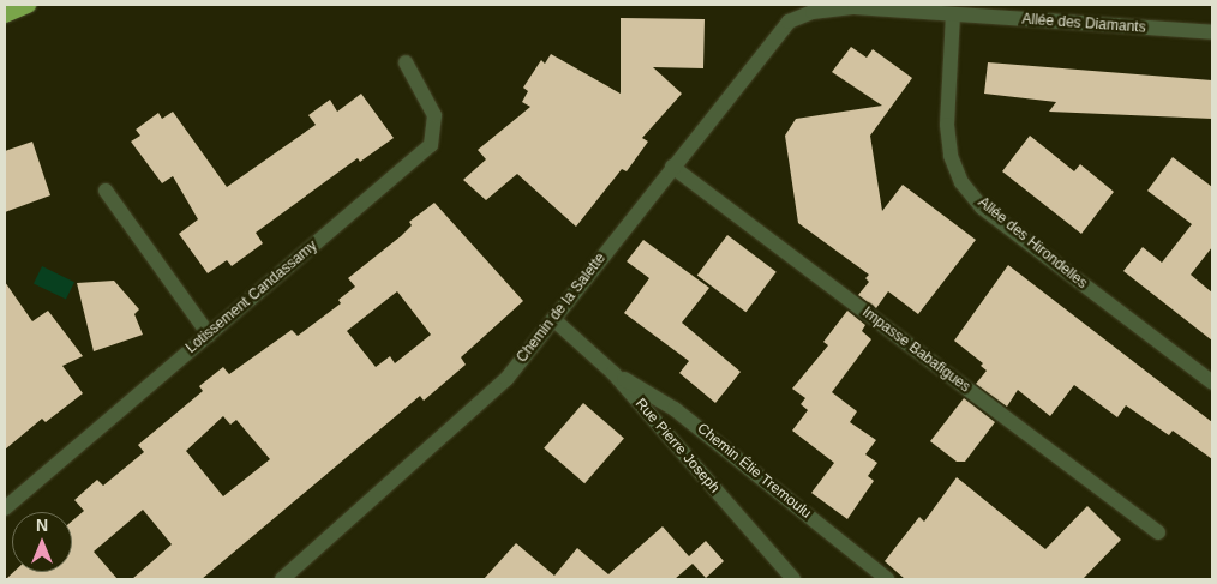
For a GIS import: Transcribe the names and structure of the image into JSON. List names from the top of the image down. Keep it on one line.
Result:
{"streets":{"street":["Allée des Diamants","Allée des Hirondelles","Lotissement Candassamy","Chemin de la Salette","Impasse Babafigues","Rue Pierre Joseph","Chemin Élie Tremoulu"]},"crossings":[["Allée des Diamants","Allée des Hirondelles"],["Allée des Diamants","Chemin de la Salette"],["Chemin de la Salette","Impasse Babafigues"],["Chemin de la Salette","Rue Pierre Joseph"],["Rue Pierre Joseph","Chemin Élie Tremoulu"]],"north":"top"}
